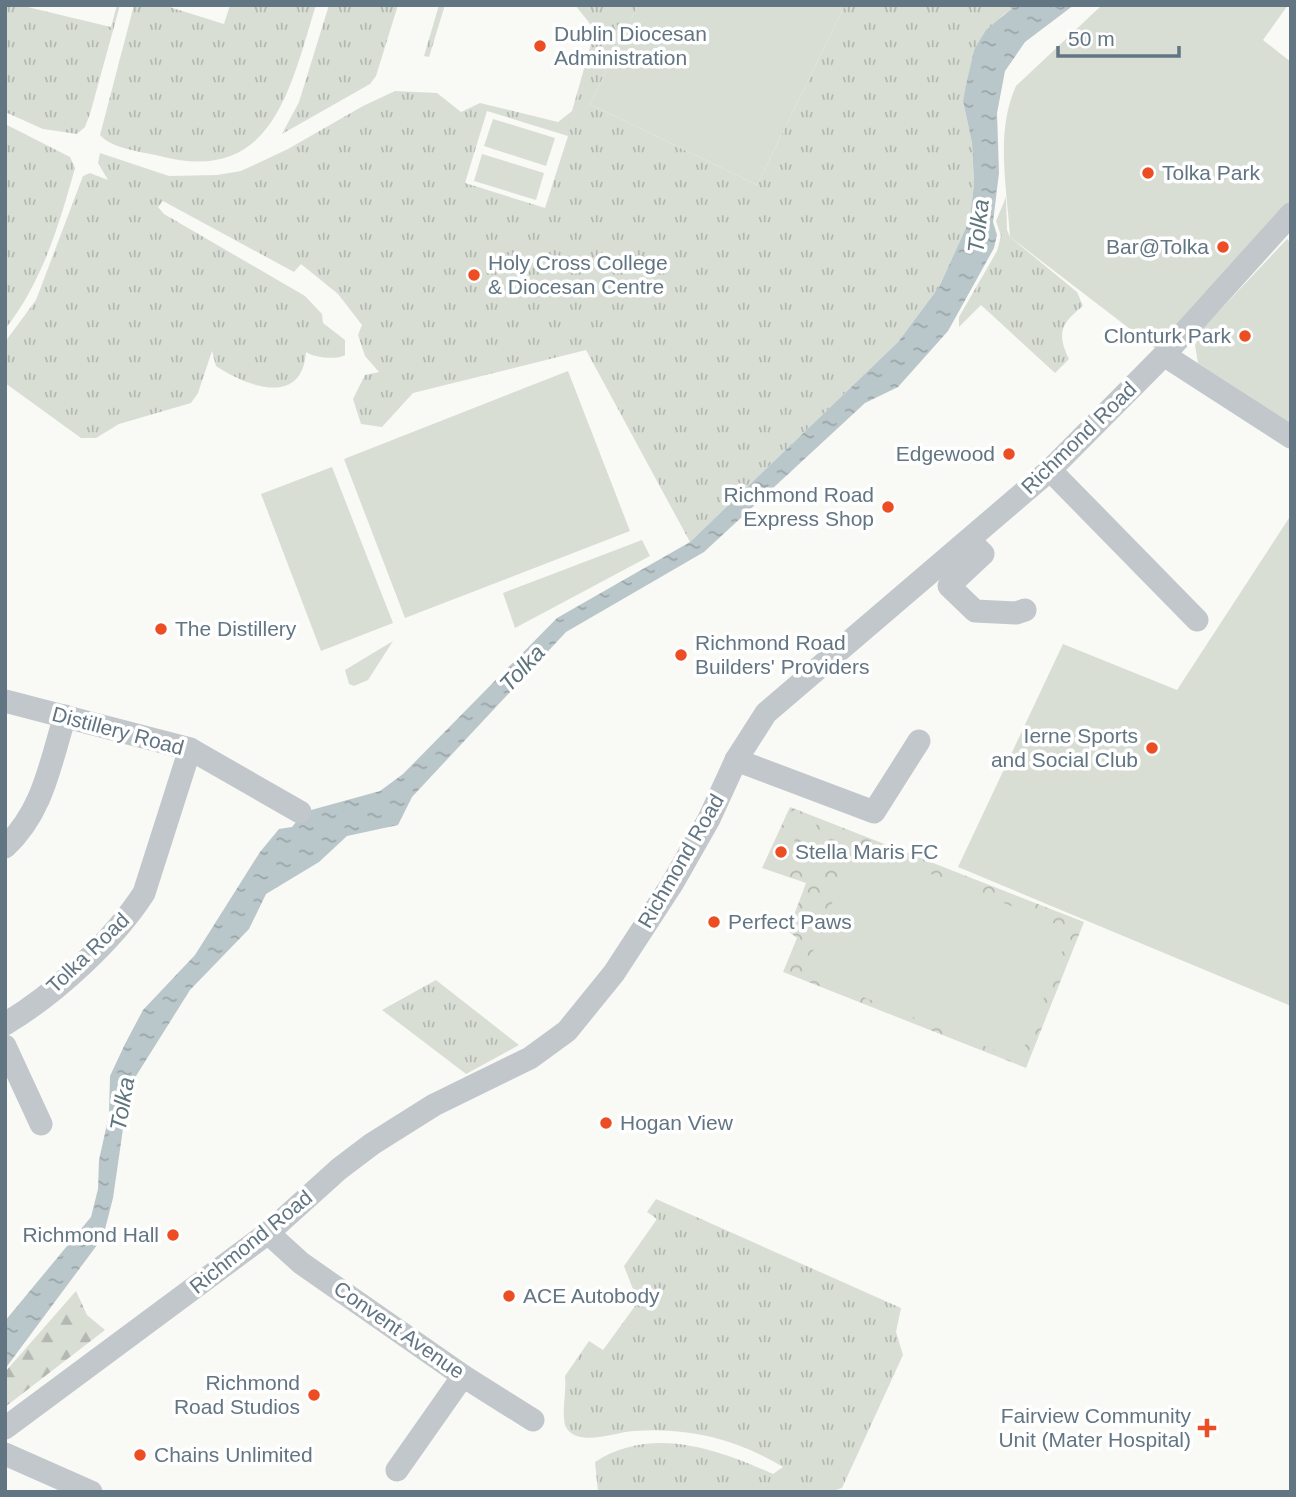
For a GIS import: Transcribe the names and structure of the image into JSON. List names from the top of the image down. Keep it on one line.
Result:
{"streets":{"street":["Richmond Road","Distillery Road","Tolka Road","Convent Avenue"]},"crossings":[["Richmond Road","Convent Avenue"],["Distillery Road","Tolka Road"]],"water":["Tolka"],"places":{"other":["Dublin Diocesan Administration","Tolka Park","Bar@Tolka","Holy Cross College & Diocesan Centre","Clonturk Park","Edgewood","Richmond Road Express Shop","The Distillery","Richmond Road Builders' Providers","Ierne Sports and Social Club","Stella Maris FC","Perfect Paws","Hogan View","Richmond Hall","ACE Autobody","Richmond Road Studios","Chains Unlimited"],"health":["Fairview Community Unit (Mater Hospital)"]},"scale_bar":"50 m"}
